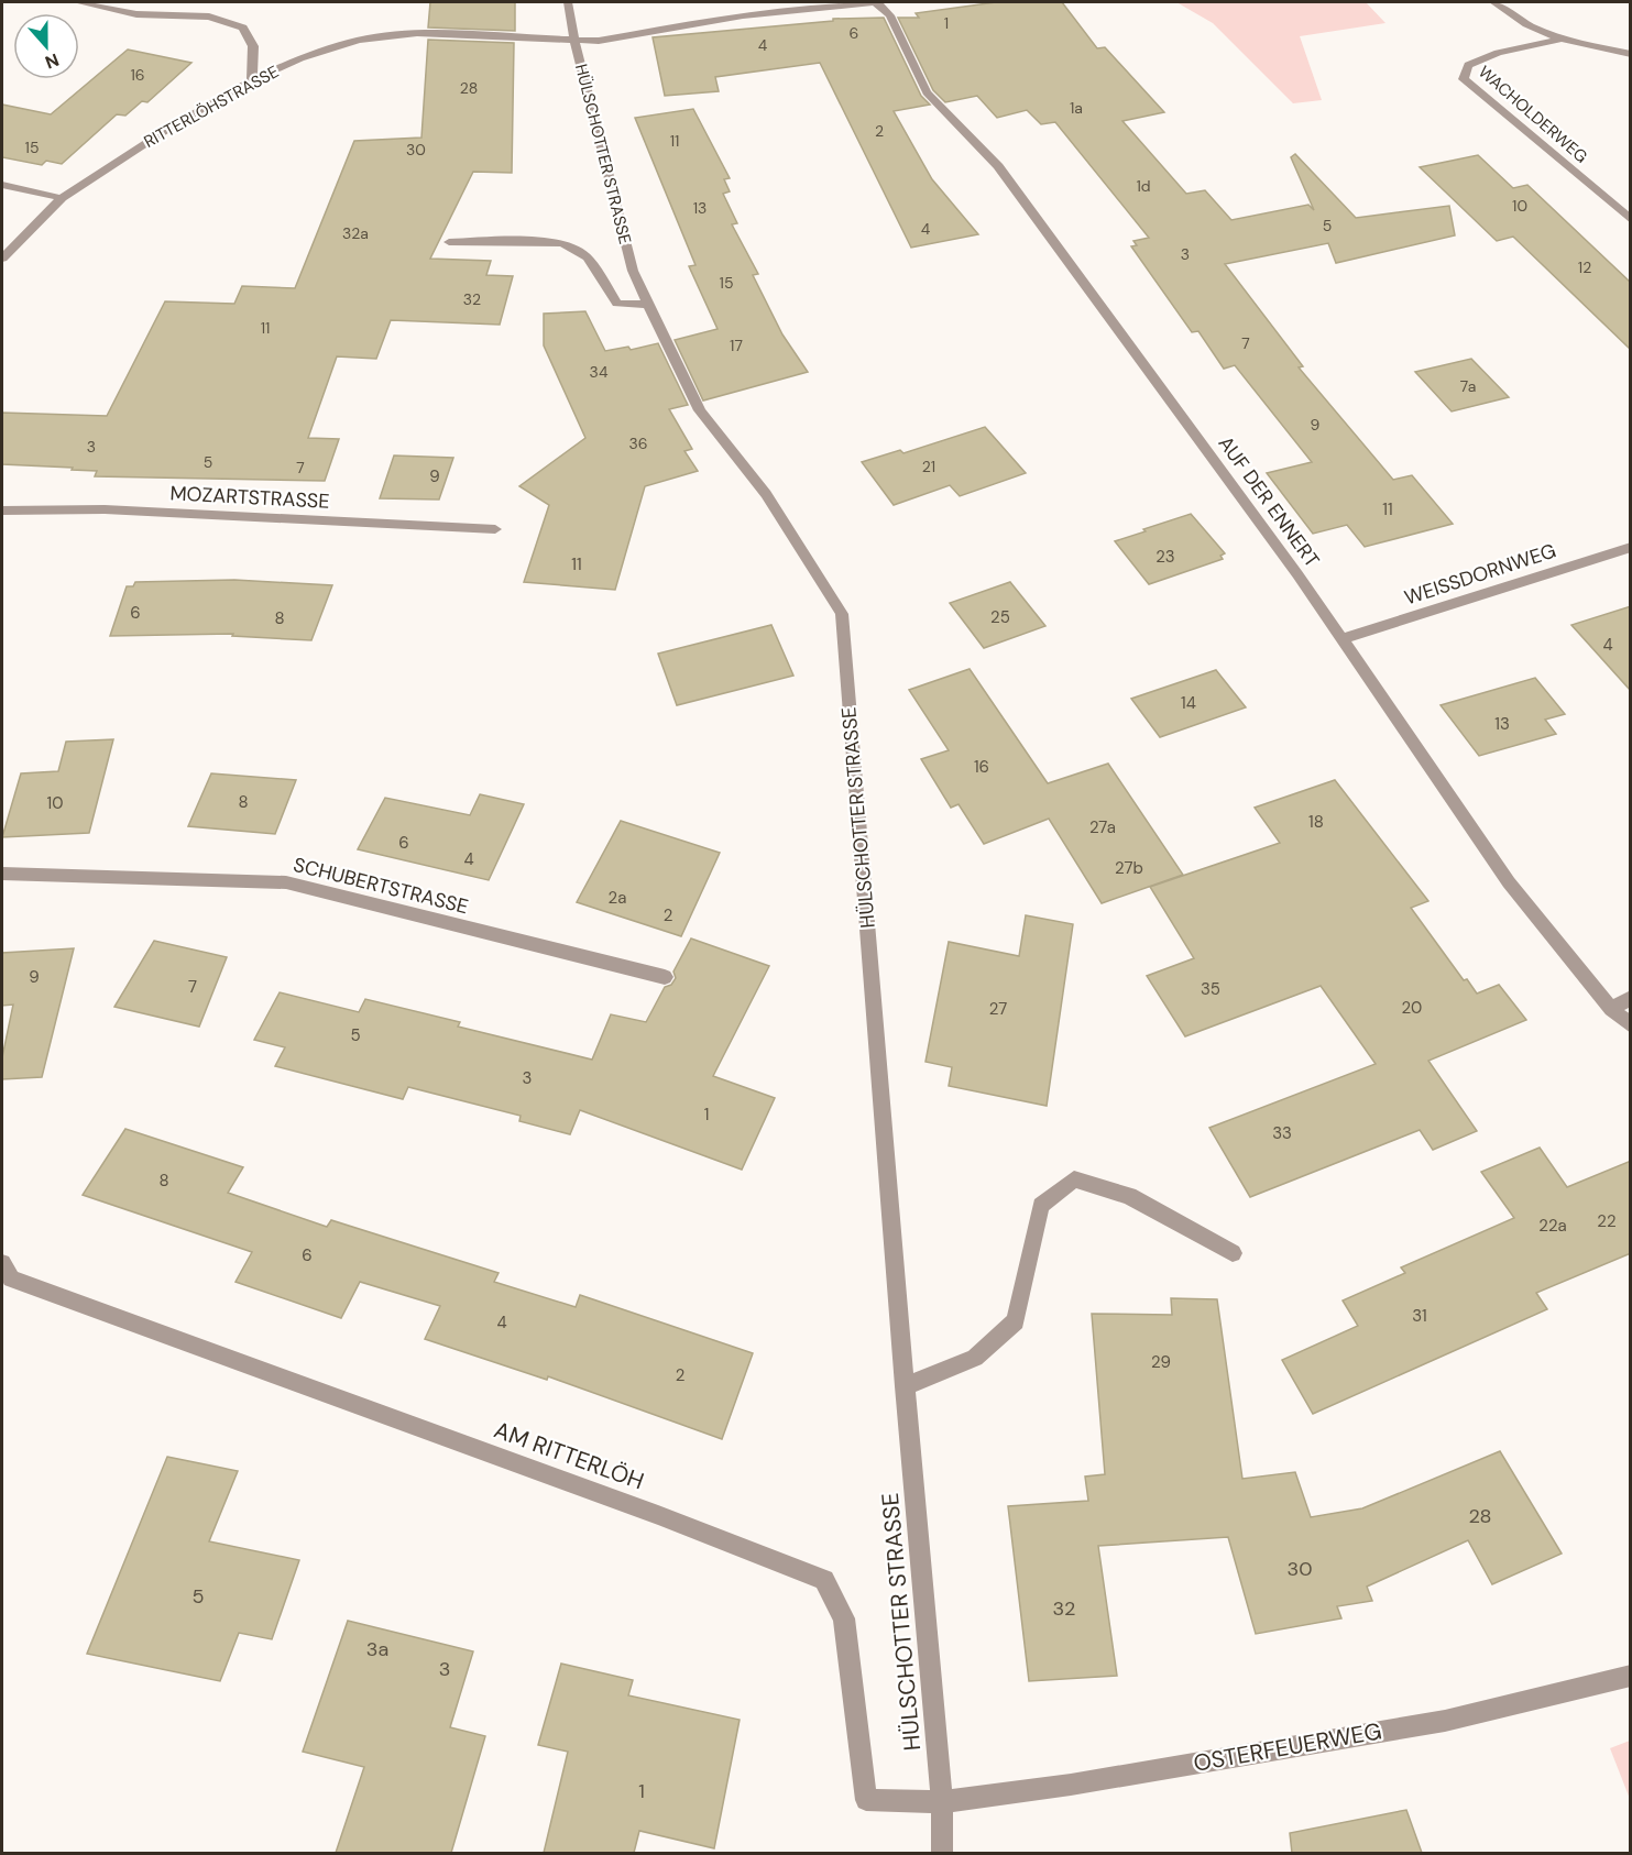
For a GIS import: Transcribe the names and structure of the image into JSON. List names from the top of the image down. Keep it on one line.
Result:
{"streets":{"street":["RITTERLÖHSTRASSE","WACHOLDERWEG","HÜLSCHOTTER STRASSE","MOZARTSTRASSE","AUF DER ENNERT","WEISSDORNWEG","SCHUBERTSTRASSE","AM RITTERLÖH","OSTERFEUERWEG"]},"crossings":[["RITTERLÖHSTRASSE","HÜLSCHOTTER STRASSE"],["RITTERLÖHSTRASSE","AUF DER ENNERT"],["HÜLSCHOTTER STRASSE","AM RITTERLÖH"],["HÜLSCHOTTER STRASSE","OSTERFEUERWEG"],["AUF DER ENNERT","WEISSDORNWEG"],["AM RITTERLÖH","OSTERFEUERWEG"]],"house_numbers":["1","6","4","16","28","1a","2","11","15","30","1d","10","13","5","4","32a","3","12","15","32","11","7","17","34","7a","9","36","3","5","21","7","9","11","23","11","6","25","8","4","14","13","16","8","10","18","27a","6","4","27b","2a","2","9","7","35","20","27","5","3","1","33","8","22","22a","6","31","4","29","2","28","30","5","32","3a","3","1"],"north":"bottom"}
